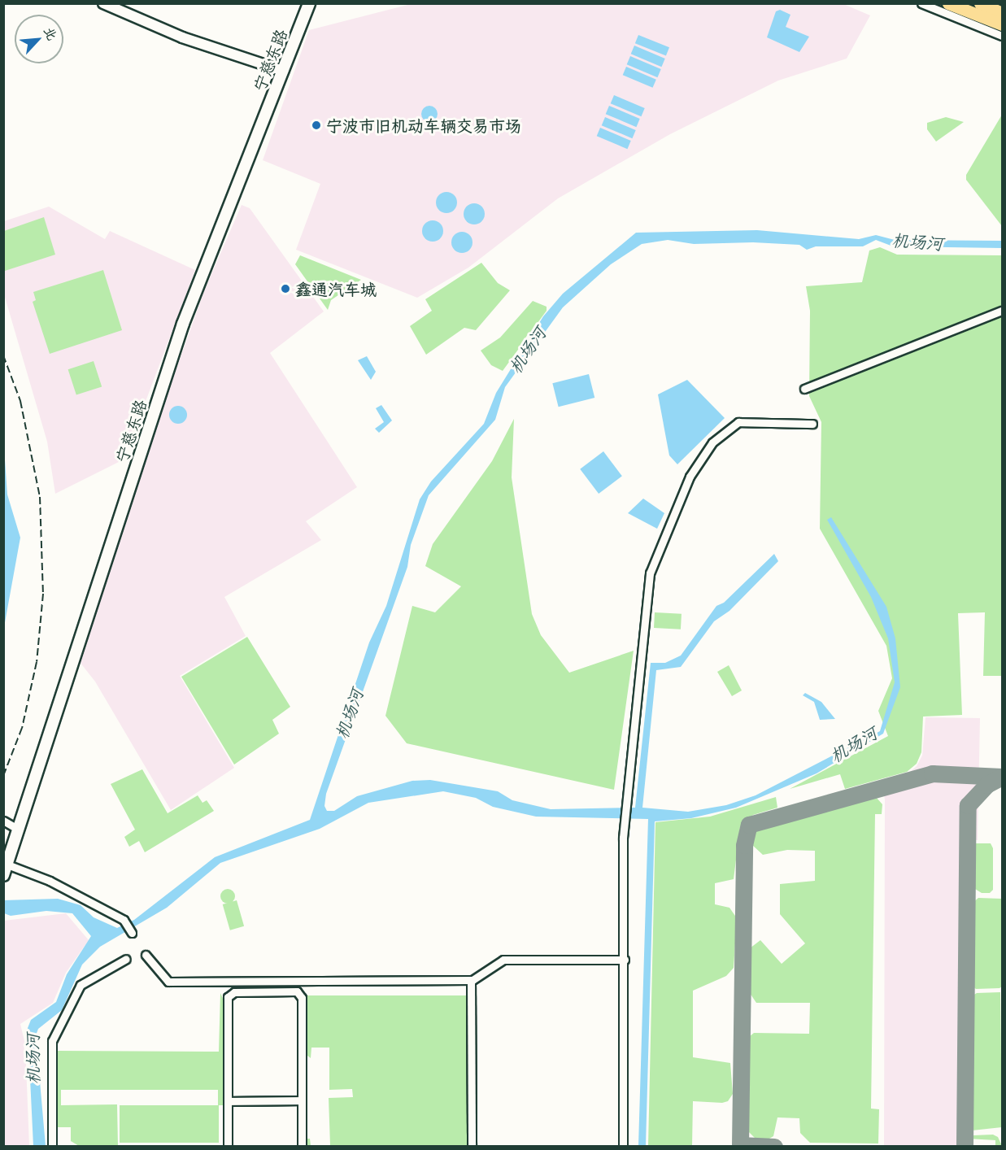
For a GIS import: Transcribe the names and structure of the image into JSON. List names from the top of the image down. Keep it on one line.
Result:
{"streets":{"main road":["宁慈东路"]},"water":["机场河"],"places":["宁波市旧机动车辆交易市场","鑫通汽车城"],"north":"top right"}
